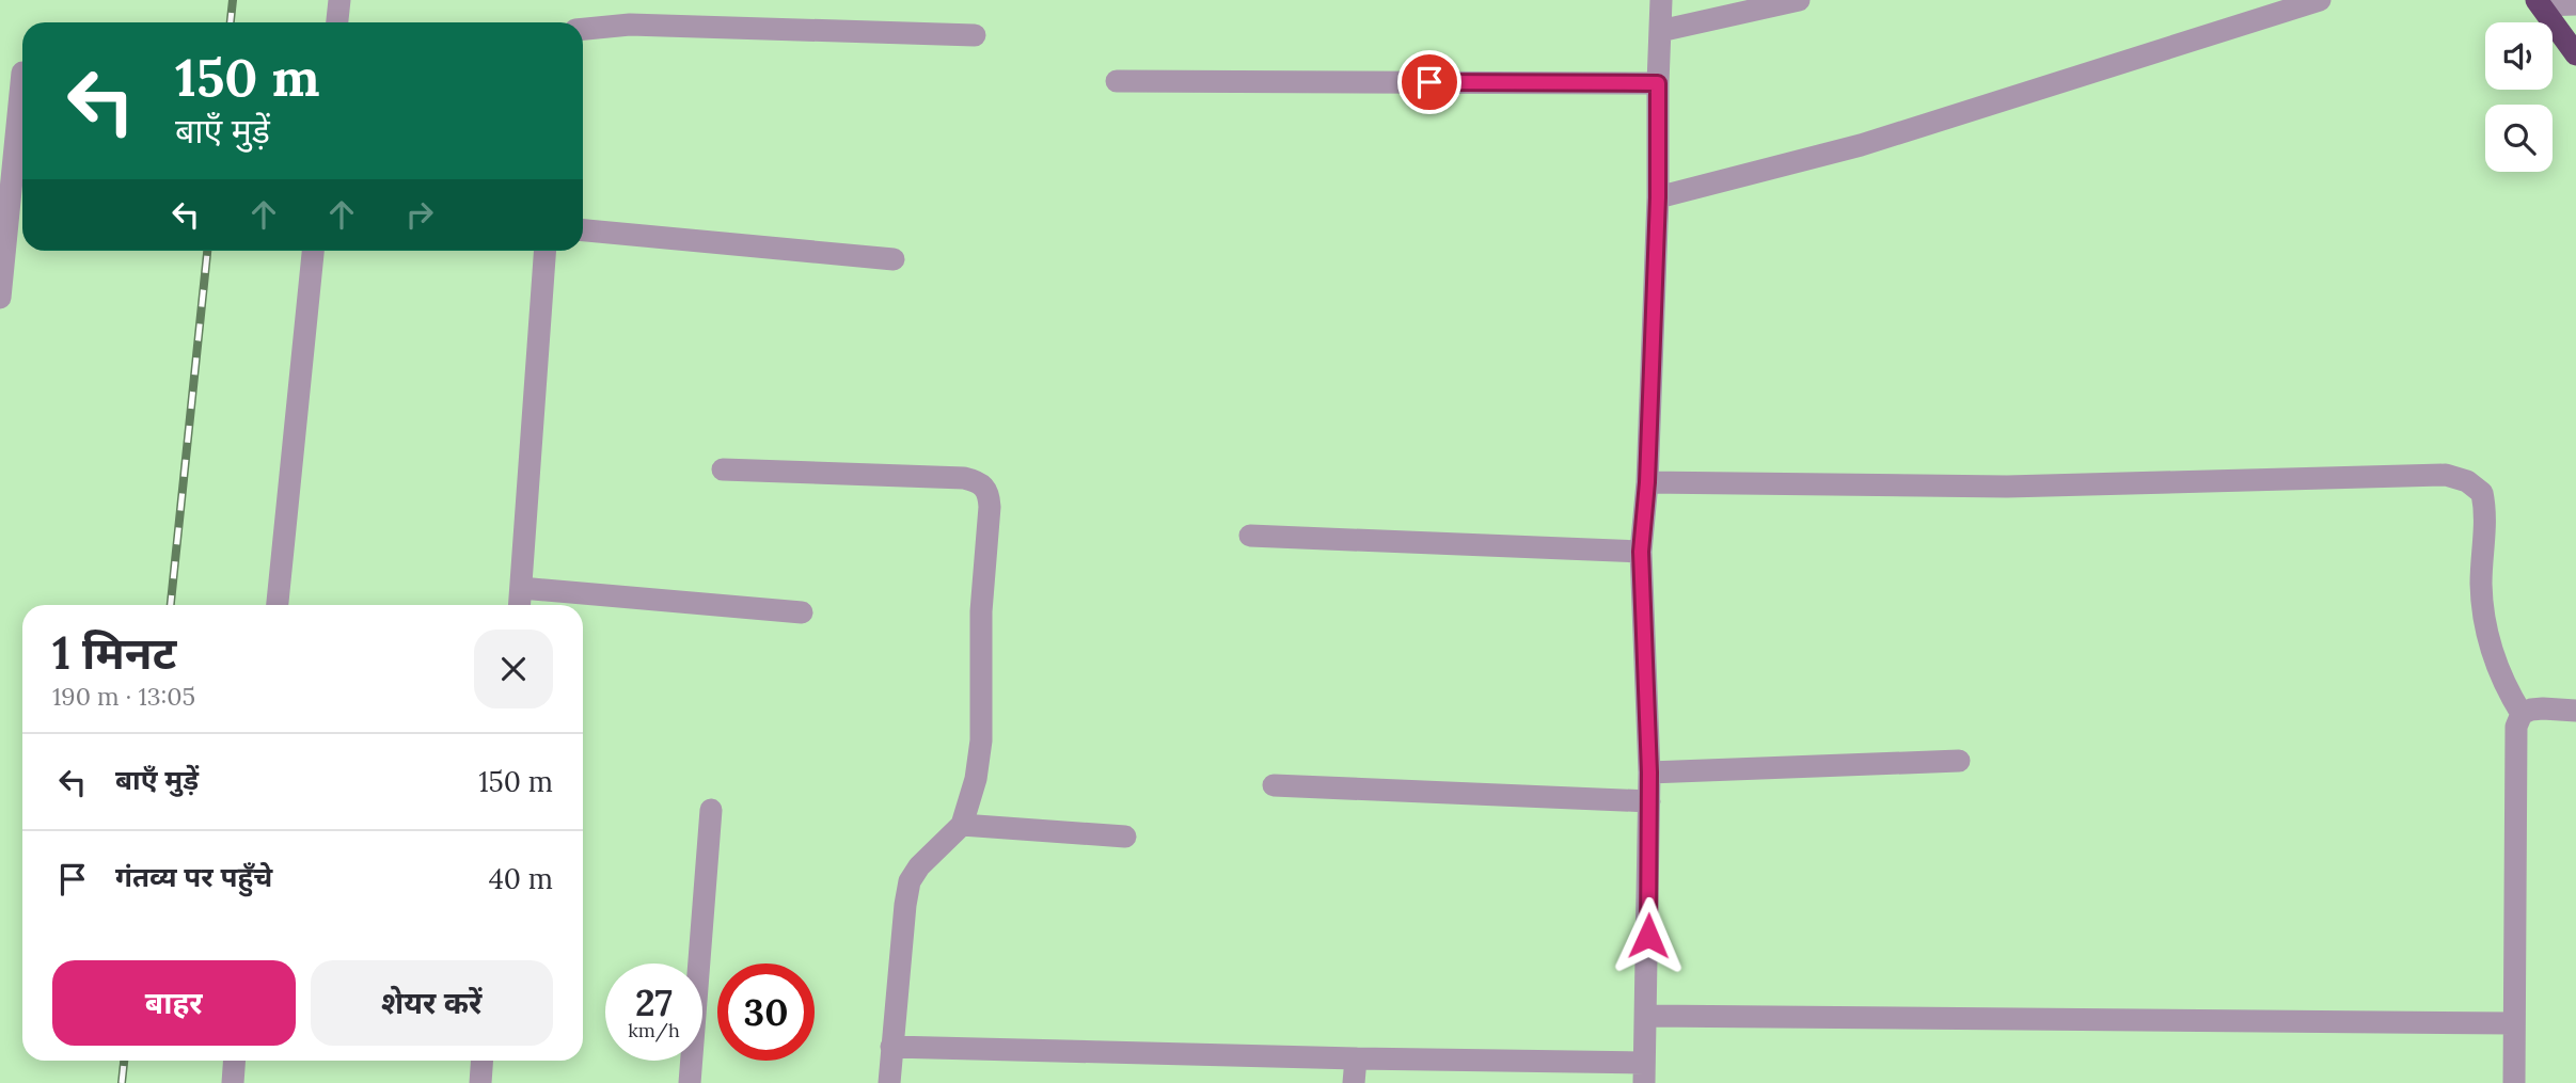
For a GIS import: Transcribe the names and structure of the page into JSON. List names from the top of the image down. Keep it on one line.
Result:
{"page":{"turn":["150 m","बाएँ मुड़ें"],"heading":["1 मिनट","190 m · 13:05"],"list":[{"name":"बाएँ मुड़ें","value":"150 m"},{"name":"गंतव्य पर पहुँचे","value":"40 m"}],"buttons":["बाहर","शेयर करें"],"speed":"27 km/h","limit":"30"}}
